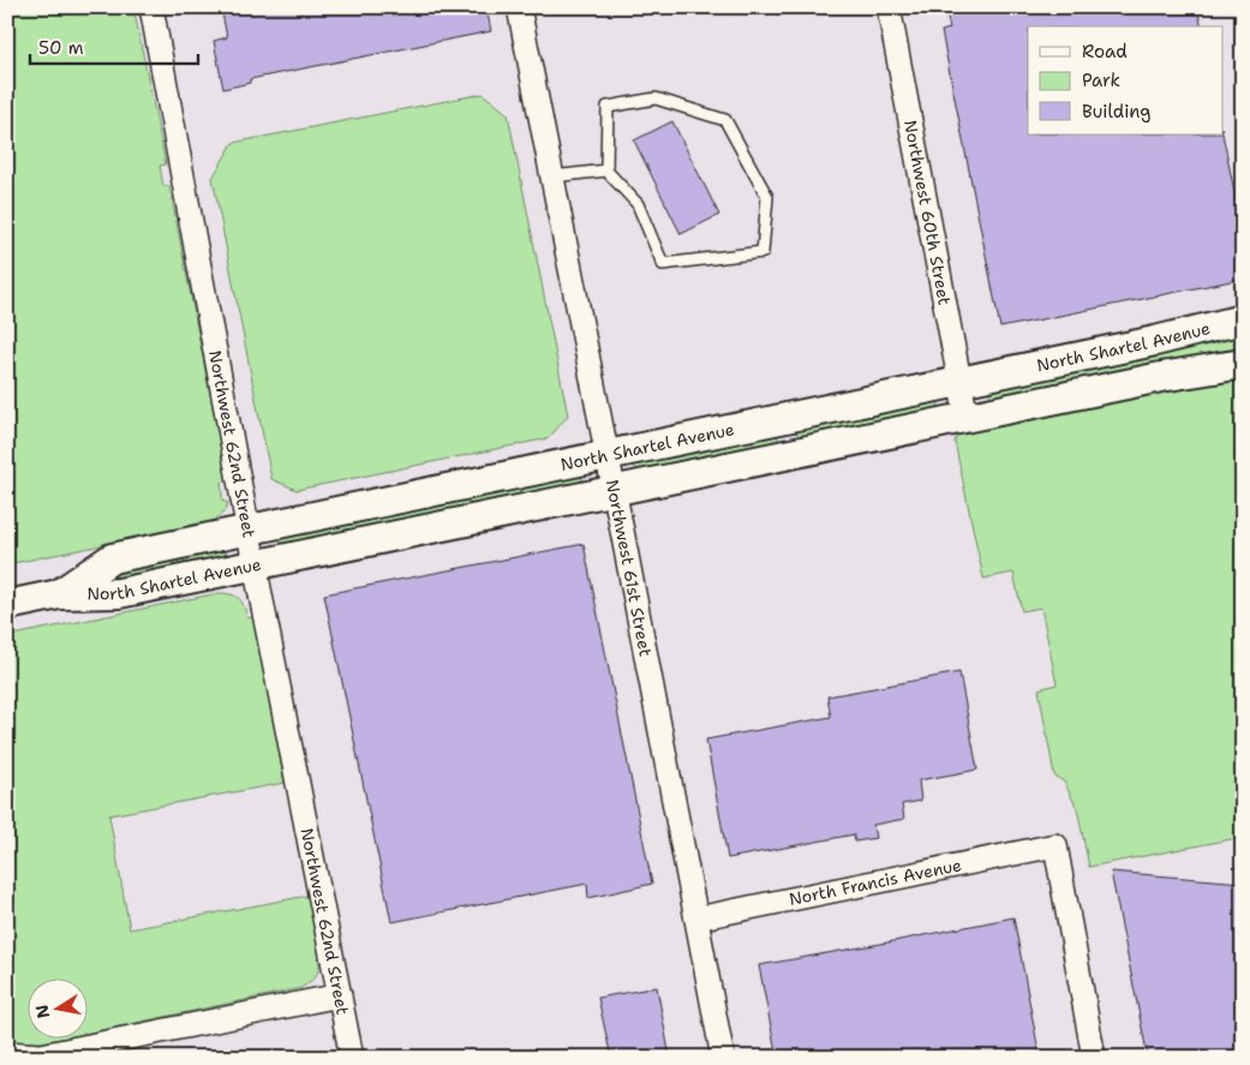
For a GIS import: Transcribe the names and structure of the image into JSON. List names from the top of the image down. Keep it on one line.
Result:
{"streets":{"street":["Northwest 60th Street","North Shartel Avenue","Northwest 62nd Street","Northwest 61st Street","North Francis Avenue"]},"crossings":[["Northwest 60th Street","North Shartel Avenue"],["North Shartel Avenue","Northwest 62nd Street"],["North Shartel Avenue","Northwest 61st Street"],["Northwest 61st Street","North Francis Avenue"]],"legend":["Road","Park","Building"],"scale_bar":"50 m","north":"left"}
